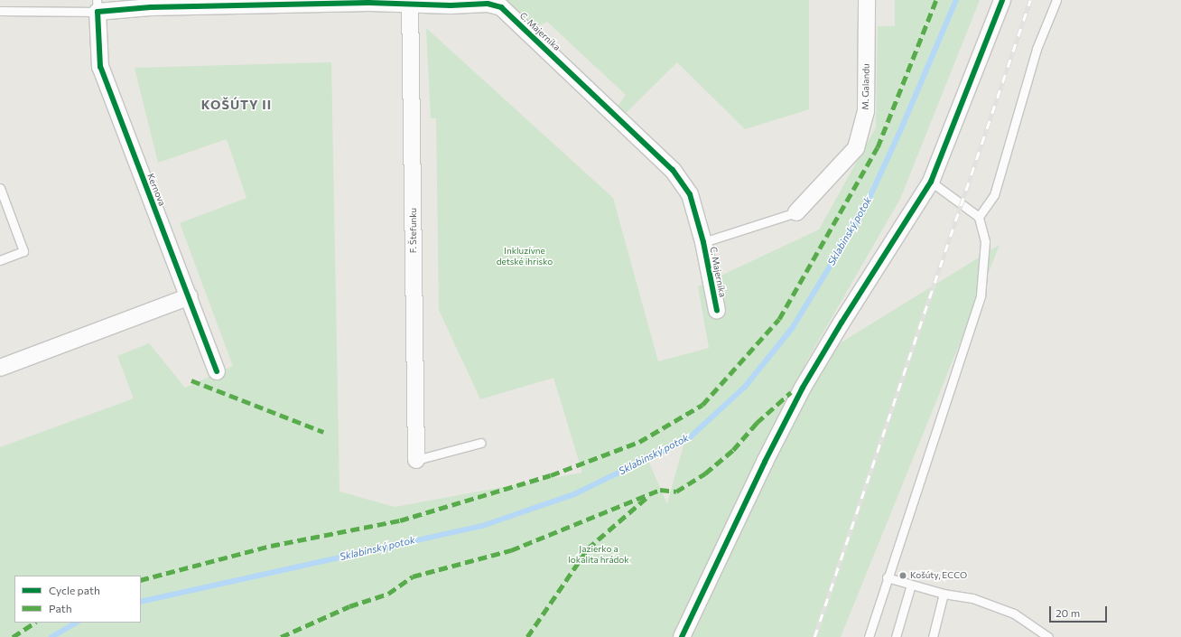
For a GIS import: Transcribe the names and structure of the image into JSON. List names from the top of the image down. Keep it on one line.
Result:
{"streets":{"street":["C. Majerníka","M. Galandu","Kernova","F. Štefunku"]},"crossings":[["C. Majerníka","Kernova"],["C. Majerníka","F. Štefunku"]],"districts":["KOŠÚTY II"],"water":["Sklabinský potok"],"parks":["Inkluzívne detské ihrisko","Jazierko a lokalita hrádok"],"places":["Košúty, ECCO"],"legend":["Cycle path","Path"],"scale_bar":"20 m"}
